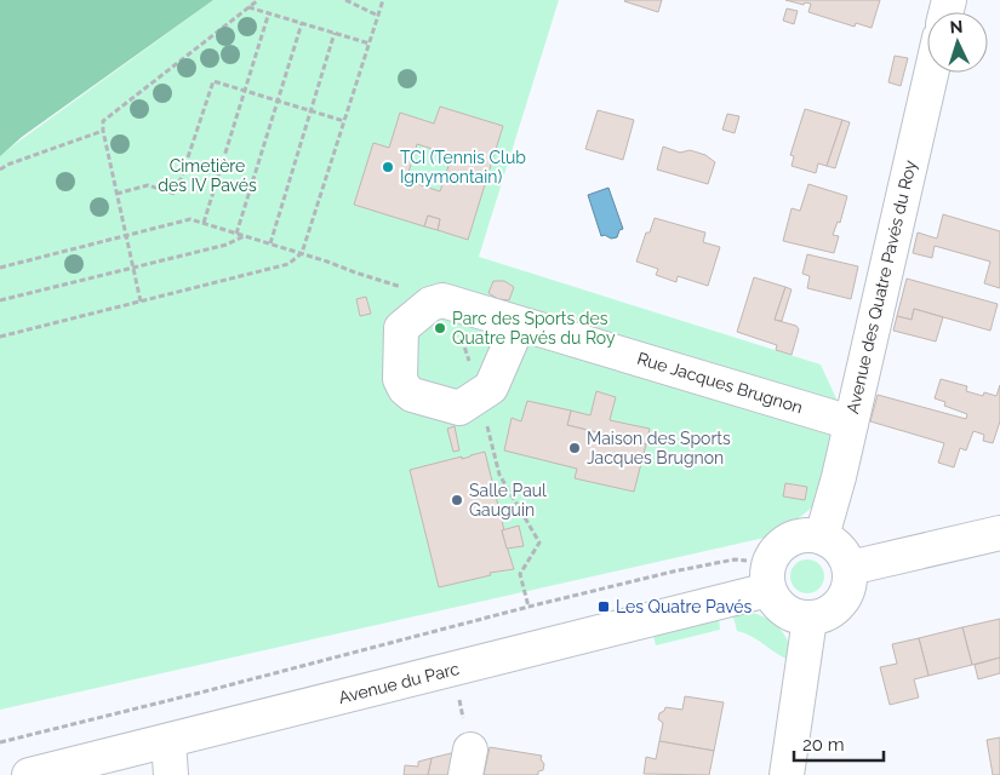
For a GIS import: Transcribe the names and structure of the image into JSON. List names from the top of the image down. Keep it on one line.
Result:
{"streets":{"street":["Avenue des Quatre Pavés du Roy","Rue Jacques Brugnon","Avenue du Parc"]},"crossings":[["Avenue des Quatre Pavés du Roy","Rue Jacques Brugnon"],["Avenue des Quatre Pavés du Roy","Avenue du Parc"]],"parks":["Cimetière des IV Pavés"],"places":{"other":["TCI (Tennis Club Ignymontain)","Parc des Sports des Quatre Pavés du Roy","Maison des Sports Jacques Brugnon","Salle Paul Gauguin"],"transit":["Les Quatre Pavés"]},"scale_bar":"20 m","north":"top"}
